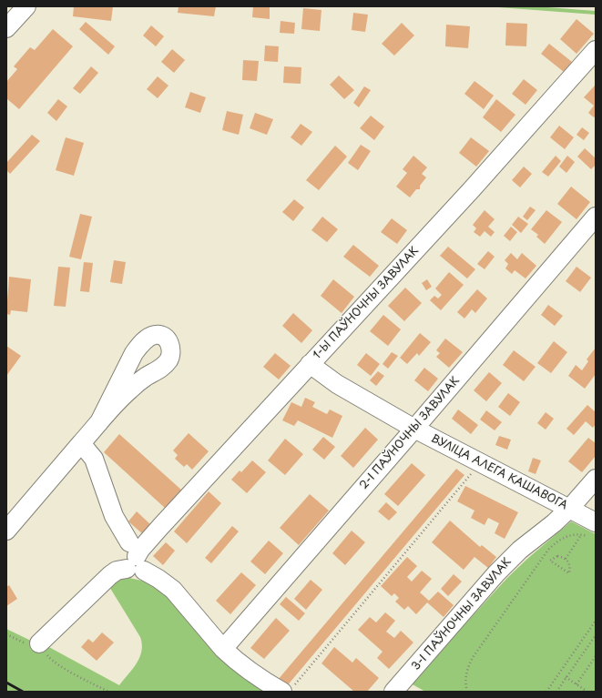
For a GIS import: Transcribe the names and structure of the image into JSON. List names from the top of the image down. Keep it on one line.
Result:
{"streets":{"street":["1-Ы ПАЎНОЧНЫ ЗАВУЛАК","2-І ПАЎНОЧНЫ ЗАВУЛАК","ВУЛІЦА АЛЕГА КАШАВОГА","3-І ПАЎНОЧНЫ ЗАВУЛАК"]},"crossings":[["1-Ы ПАЎНОЧНЫ ЗАВУЛАК","ВУЛІЦА АЛЕГА КАШАВОГА"],["2-І ПАЎНОЧНЫ ЗАВУЛАК","ВУЛІЦА АЛЕГА КАШАВОГА"],["ВУЛІЦА АЛЕГА КАШАВОГА","3-І ПАЎНОЧНЫ ЗАВУЛАК"]]}
